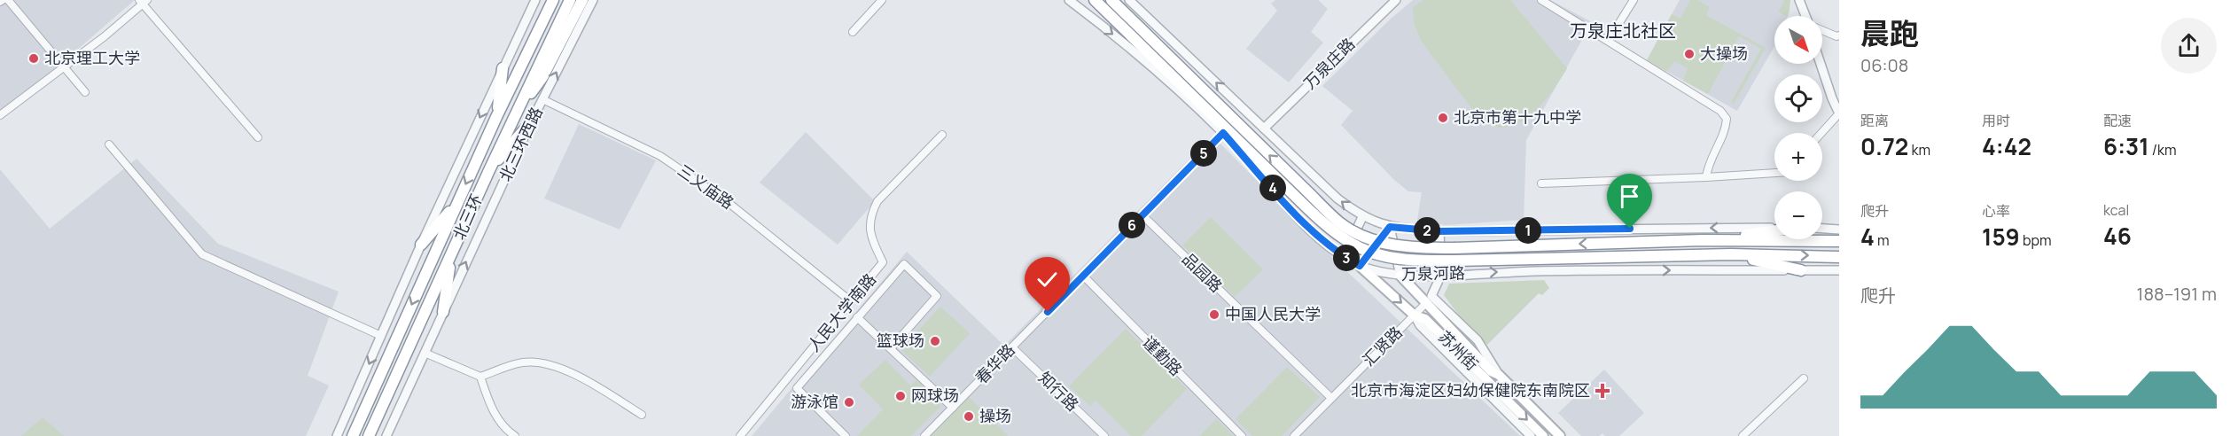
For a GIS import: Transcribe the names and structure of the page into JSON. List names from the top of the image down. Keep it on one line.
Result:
{"streets":{"highway":["北三环","万泉河路"],"main road":["苏州街"],"street":["万泉庄路","北三环西路","三义庙路","品园路","人民大学南路","汇贤路","谨勤路","春华路","知行路"]},"crossings":[["北三环西路","三义庙路"],["三义庙路","人民大学南路"],["品园路","汇贤路"],["品园路","春华路"],["万泉河路","苏州街"],["万泉河路","春华路"],["汇贤路","苏州街"],["谨勤路","春华路"],["春华路","知行路"]],"districts":["万泉庄北社区"],"places":{"other":["大操场","北京理工大学","北京市第十九中学","中国人民大学","篮球场","网球场","游泳馆","操场"],"health":["北京市海淀区妇幼保健院东南院区"]},"north":"bottom right","page":{"heading":["晨跑","06:08"],"map_buttons":["+","−"],"stats":[["距离","0.72 km"],["用时","4:42"],["配速","6:31 /km"],["爬升","4 m"],["心率","159 bpm"],["kcal","46"]],"pins":["5","4","6","1","2","3"],"chart":["爬升","188–191 m"]}}
